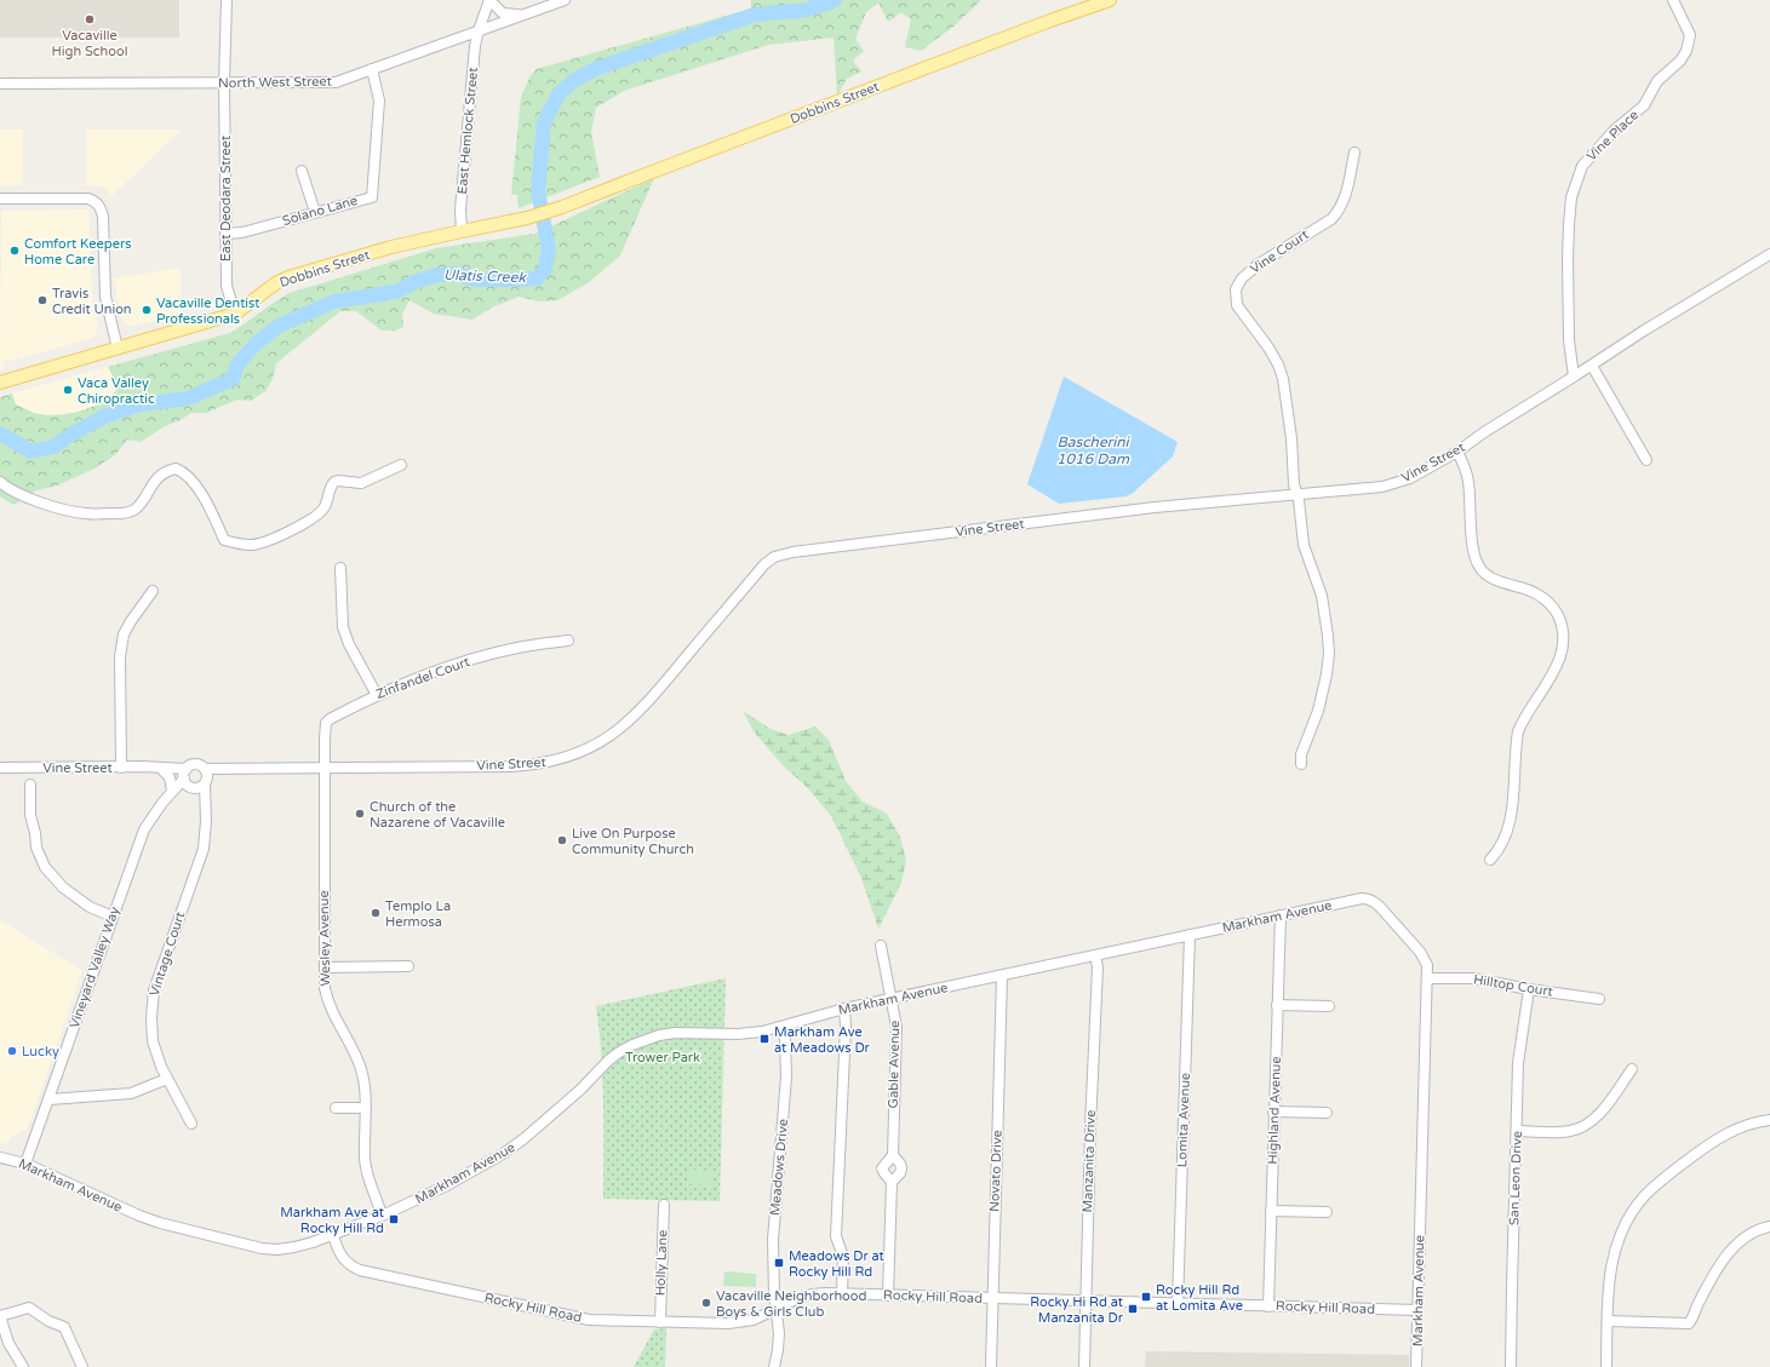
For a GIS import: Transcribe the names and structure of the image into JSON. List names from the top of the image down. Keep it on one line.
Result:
{"streets":{"main road":["Dobbins Street"],"street":["North West Street","East Hemlock Street","Vine Place","East Deodara Street","Solano Lane","Vine Court","Vine Street","Zinfandel Court","Markham Avenue","Wesley Avenue","Vintage Court","Vineyard Valley Way","Hilltop Court","Gable Avenue","Highland Avenue","Lomita Avenue","Manzanita Drive","Meadows Drive","Novato Drive","San Leon Drive","Holly Lane","Rocky Hill Road"]},"crossings":[["North West Street","East Hemlock Street"],["North West Street","East Deodara Street"],["North West Street","Solano Lane"],["Dobbins Street","East Hemlock Street"],["Dobbins Street","East Deodara Street"],["Vine Place","Vine Street"],["East Deodara Street","Solano Lane"],["Vine Court","Vine Street"],["Vine Street","Zinfandel Court"],["Vine Street","Wesley Avenue"],["Vine Street","Vintage Court"],["Vine Street","Vineyard Valley Way"],["Zinfandel Court","Wesley Avenue"],["Markham Avenue","Wesley Avenue"],["Markham Avenue","Vineyard Valley Way"],["Markham Avenue","Hilltop Court"],["Markham Avenue","Gable Avenue"],["Markham Avenue","Highland Avenue"],["Markham Avenue","Lomita Avenue"],["Markham Avenue","Manzanita Drive"],["Markham Avenue","Meadows Drive"],["Markham Avenue","Novato Drive"],["Markham Avenue","Rocky Hill Road"],["Vintage Court","Vineyard Valley Way"],["Hilltop Court","San Leon Drive"],["Gable Avenue","Rocky Hill Road"],["Highland Avenue","Rocky Hill Road"],["Lomita Avenue","Rocky Hill Road"],["Manzanita Drive","Rocky Hill Road"],["Meadows Drive","Rocky Hill Road"],["Novato Drive","Rocky Hill Road"],["Holly Lane","Rocky Hill Road"]],"water":["Ulatis Creek","Bascherini 1016 Dam"],"parks":["Trower Park"],"places":{"other":["Vacaville High School","Comfort Keepers Home Care","Travis Credit Union","Vacaville Dentist Professionals","Vaca Valley Chiropractic","Church of the Nazarene of Vacaville","Live On Purpose Community Church","Templo La Hermosa","Lucky","Vacaville Neighborhood Boys & Girls Club"],"transit":["Markham Ave at Meadows Dr","Markham Ave at Rocky Hill Rd","Meadows Dr at Rocky Hill Rd","Rocky Hill Rd at Lomita Ave","Rocky Hi Rd at Manzanita Dr"]}}
